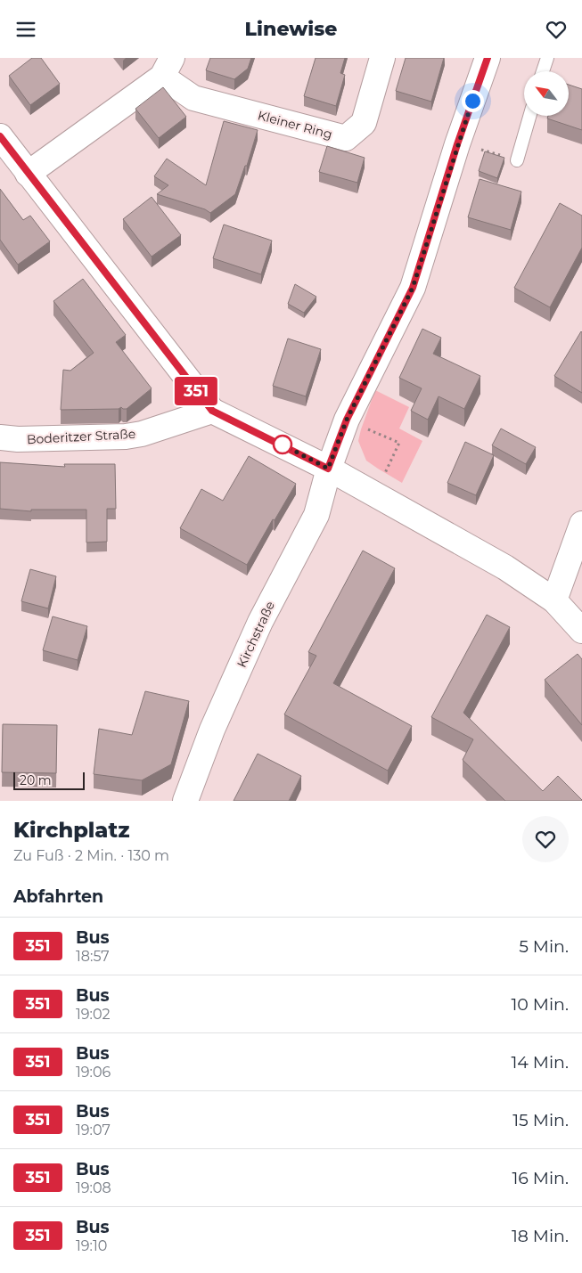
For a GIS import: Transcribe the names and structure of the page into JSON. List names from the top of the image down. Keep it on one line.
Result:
{"streets":{"street":["Kleiner Ring","Boderitzer Straße","Kirchstraße"]},"lines":["bus line 351"],"scale_bar":"20 m","north":"top left","page":{"header":"Linewise","on_map":"351","scale":"20 m","heading":[["Kirchplatz","Zu Fuß · 2 Min. · 130 m"],"Abfahrten"],"list":[{"mark":"351","name":"Bus","note":"18:57","value":"5 Min."},{"mark":"351","name":"Bus","note":"19:02","value":"10 Min."},{"mark":"351","name":"Bus","note":"19:06","value":"14 Min."},{"mark":"351","name":"Bus","note":"19:07","value":"15 Min."},{"mark":"351","name":"Bus","note":"19:08","value":"16 Min."},{"mark":"351","name":"Bus","note":"19:10","value":"18 Min."}]}}
